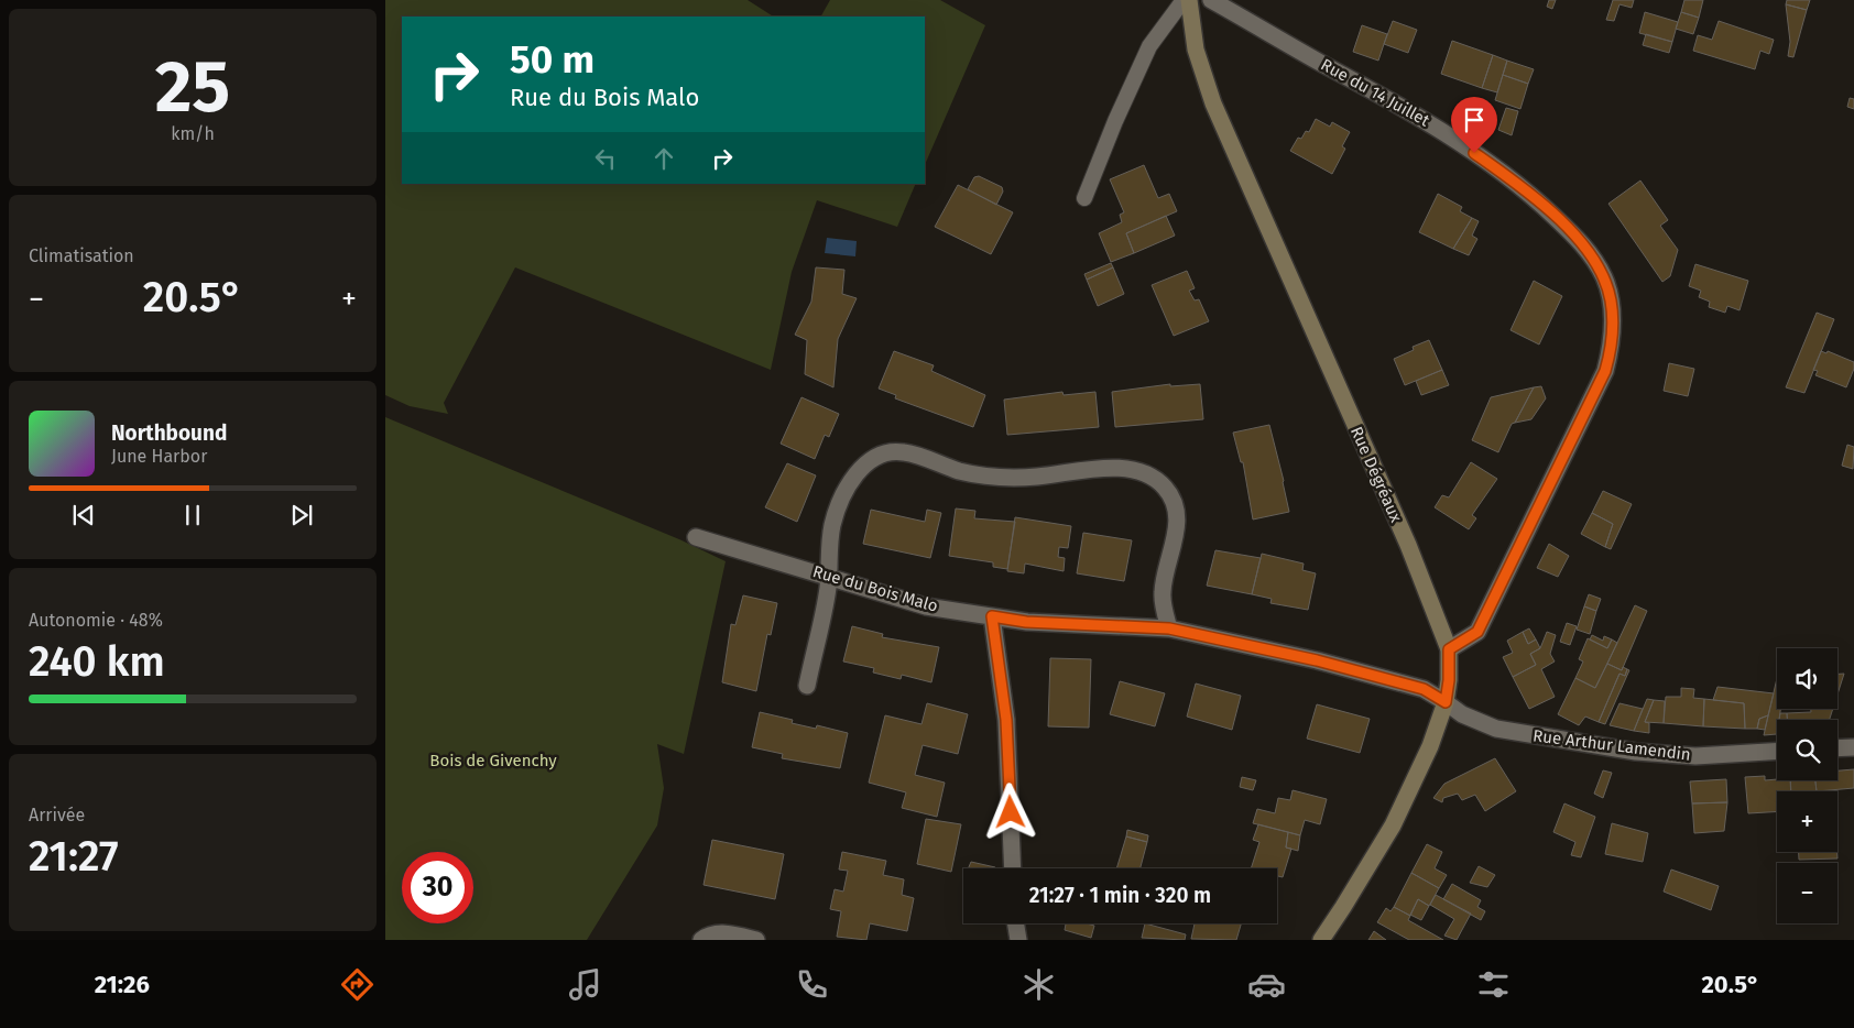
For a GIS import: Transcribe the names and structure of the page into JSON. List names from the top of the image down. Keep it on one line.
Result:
{"streets":{"main road":["Rue Dégréaux"],"street":["Rue du 14 Juillet","Rue du Bois Malo","Rue Arthur Lamendin"]},"crossings":[["Rue du 14 Juillet","Rue Dégréaux"],["Rue Dégréaux","Rue du Bois Malo"],["Rue Dégréaux","Rue Arthur Lamendin"],["Rue du Bois Malo","Rue Arthur Lamendin"]],"parks":["Bois de Givenchy"],"page":{"tile":[["25","km/h"],"Climatisation",["Autonomie · 48%","240 km"],["Arrivée","21:27"]],"turn":["50 m","Rue du Bois Malo"],"heat":["−","20.5°","+"],"song":["Northbound","June Harbor"],"map_buttons":["+","−"],"limit":"30","trip":"21:27 · 1 min · 320 m","tabs":["21:26","20.5°"]}}
